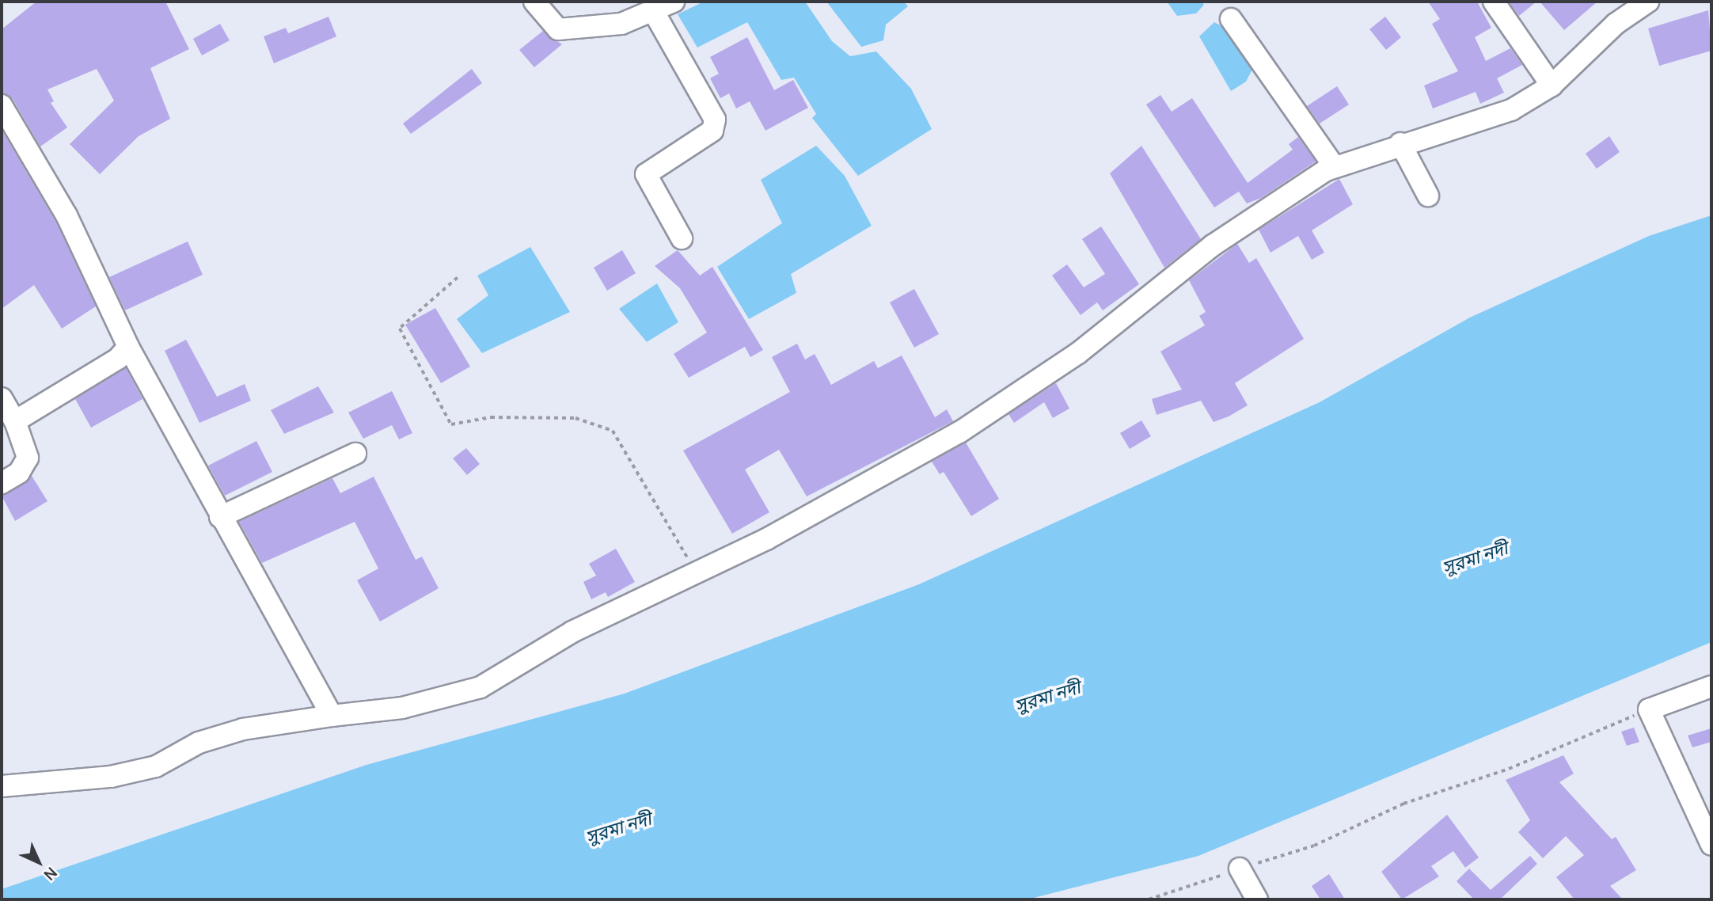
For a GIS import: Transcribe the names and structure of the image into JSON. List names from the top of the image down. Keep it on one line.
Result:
{"water":["সুরমা নদী"],"north":"bottom right"}
